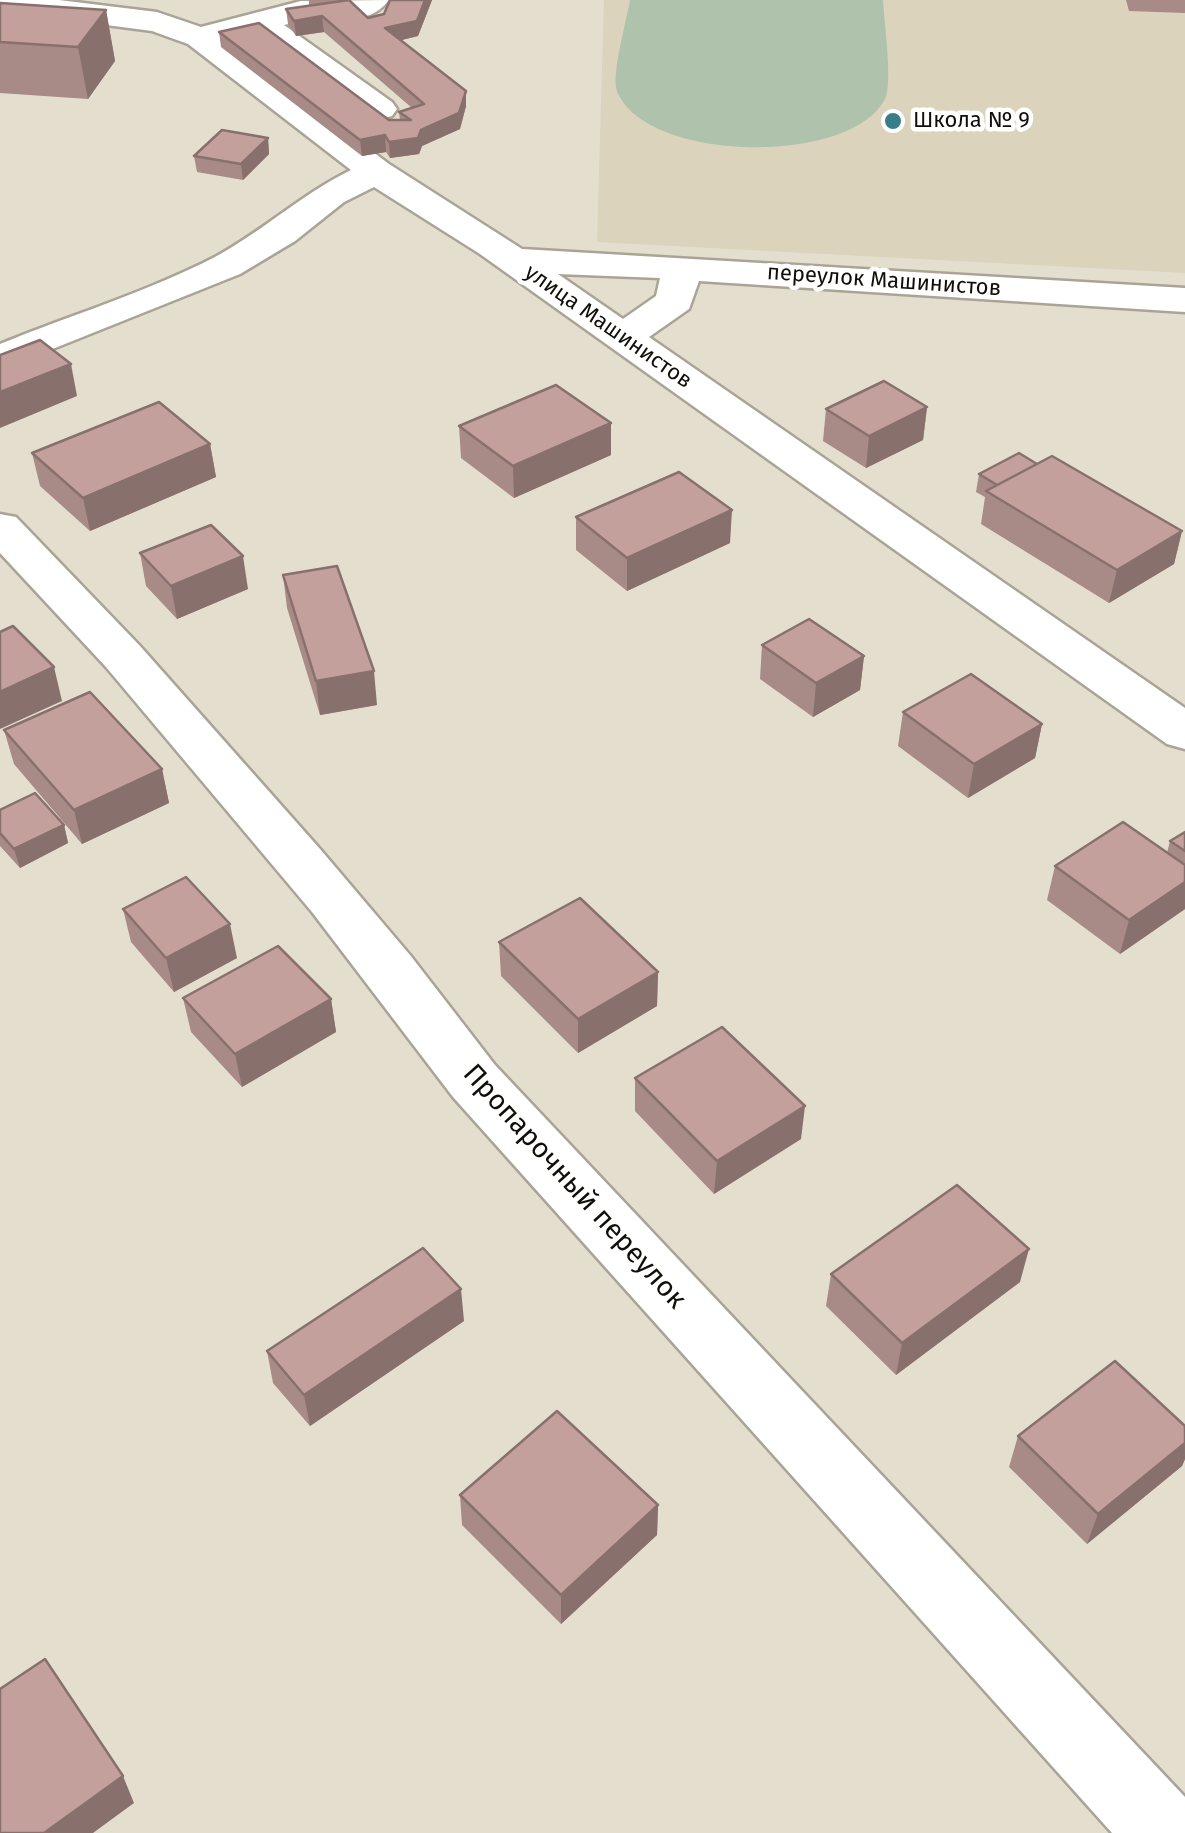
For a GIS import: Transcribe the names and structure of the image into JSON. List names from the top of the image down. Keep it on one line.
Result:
{"streets":{"street":["переулок Машинистов","улица Машинистов","Пропарочный переулок"]},"crossings":[["переулок Машинистов","улица Машинистов"]],"places":["Школа № 9"]}
